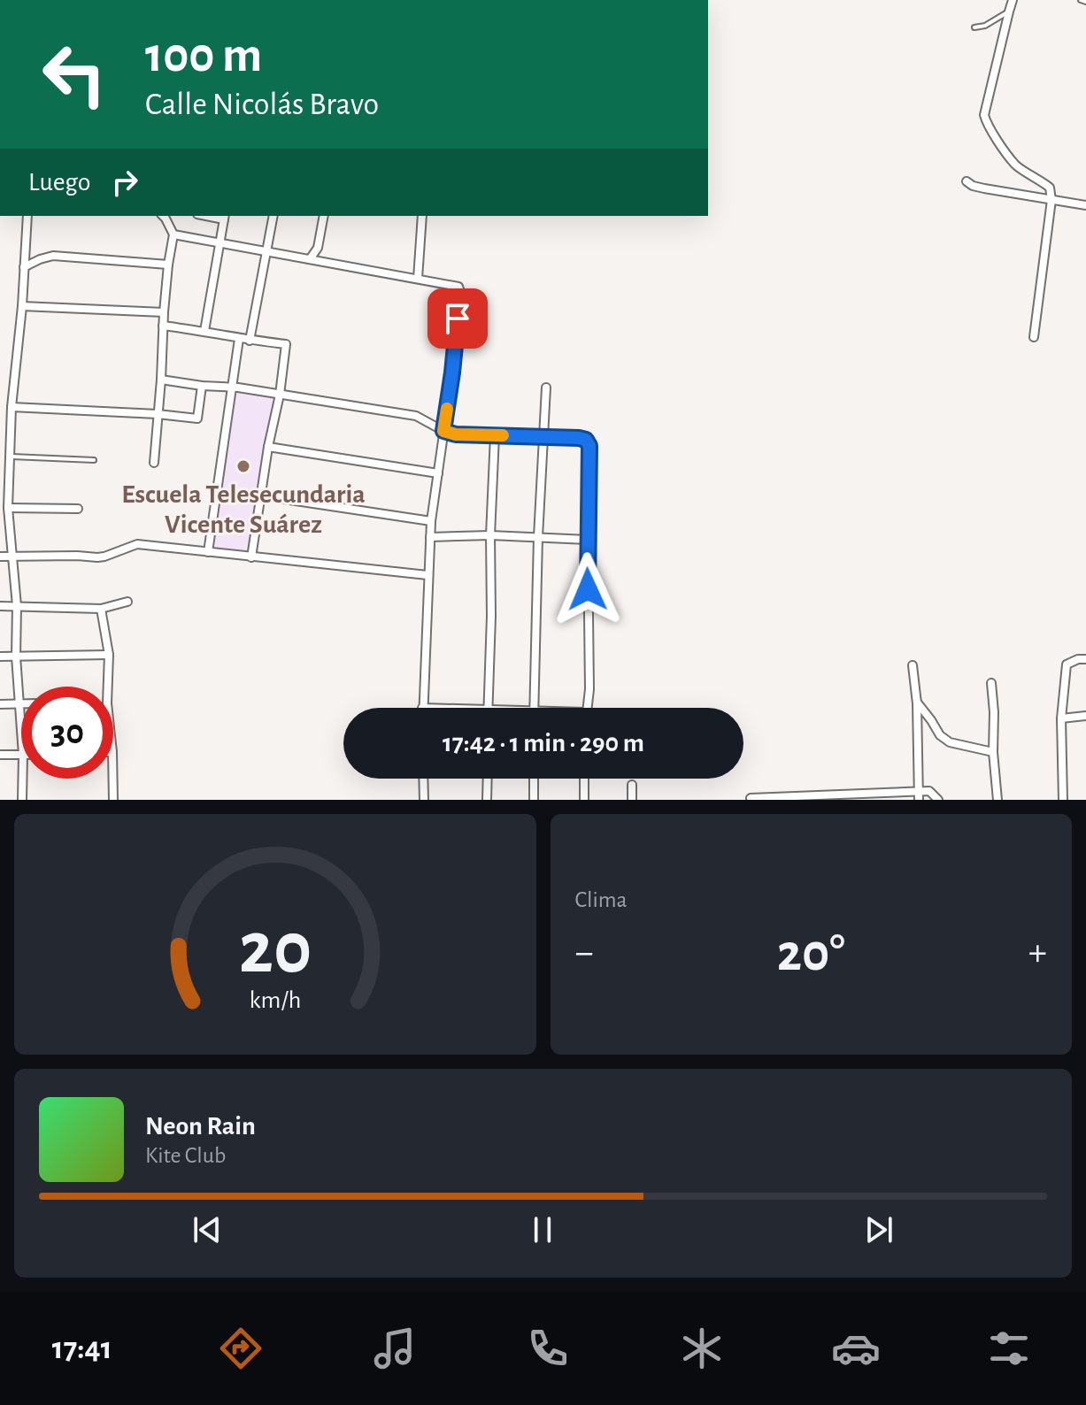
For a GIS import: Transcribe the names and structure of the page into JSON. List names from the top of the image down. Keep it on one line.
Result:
{"places":["Escuela Telesecundaria Vicente Suárez"],"page":{"turn":["100 m","Calle Nicolás Bravo"],"then":"Luego","limit":"30","trip":"17:42 · 1 min · 290 m","tile":"Clima","heat":["−","20°","+"],"song":["Neon Rain","Kite Club"],"tabs":"17:41","gauge":["20","km/h"]}}
